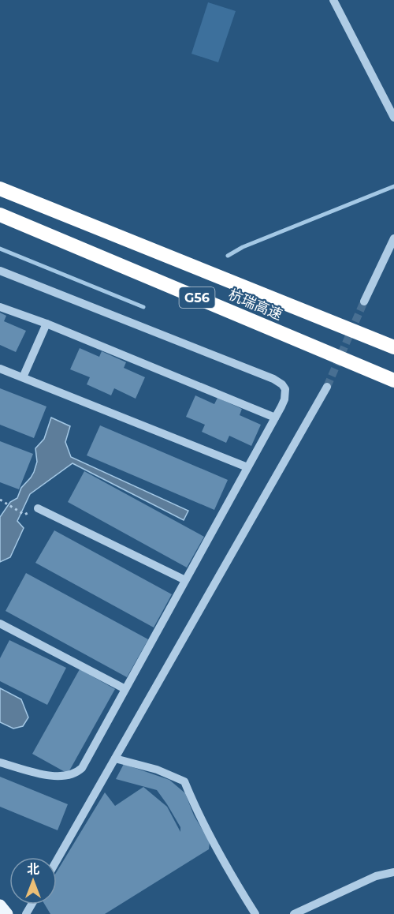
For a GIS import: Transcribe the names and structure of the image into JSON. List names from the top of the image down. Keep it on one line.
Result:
{"streets":{"highway":["G56","杭瑞高速"]},"north":"top"}
